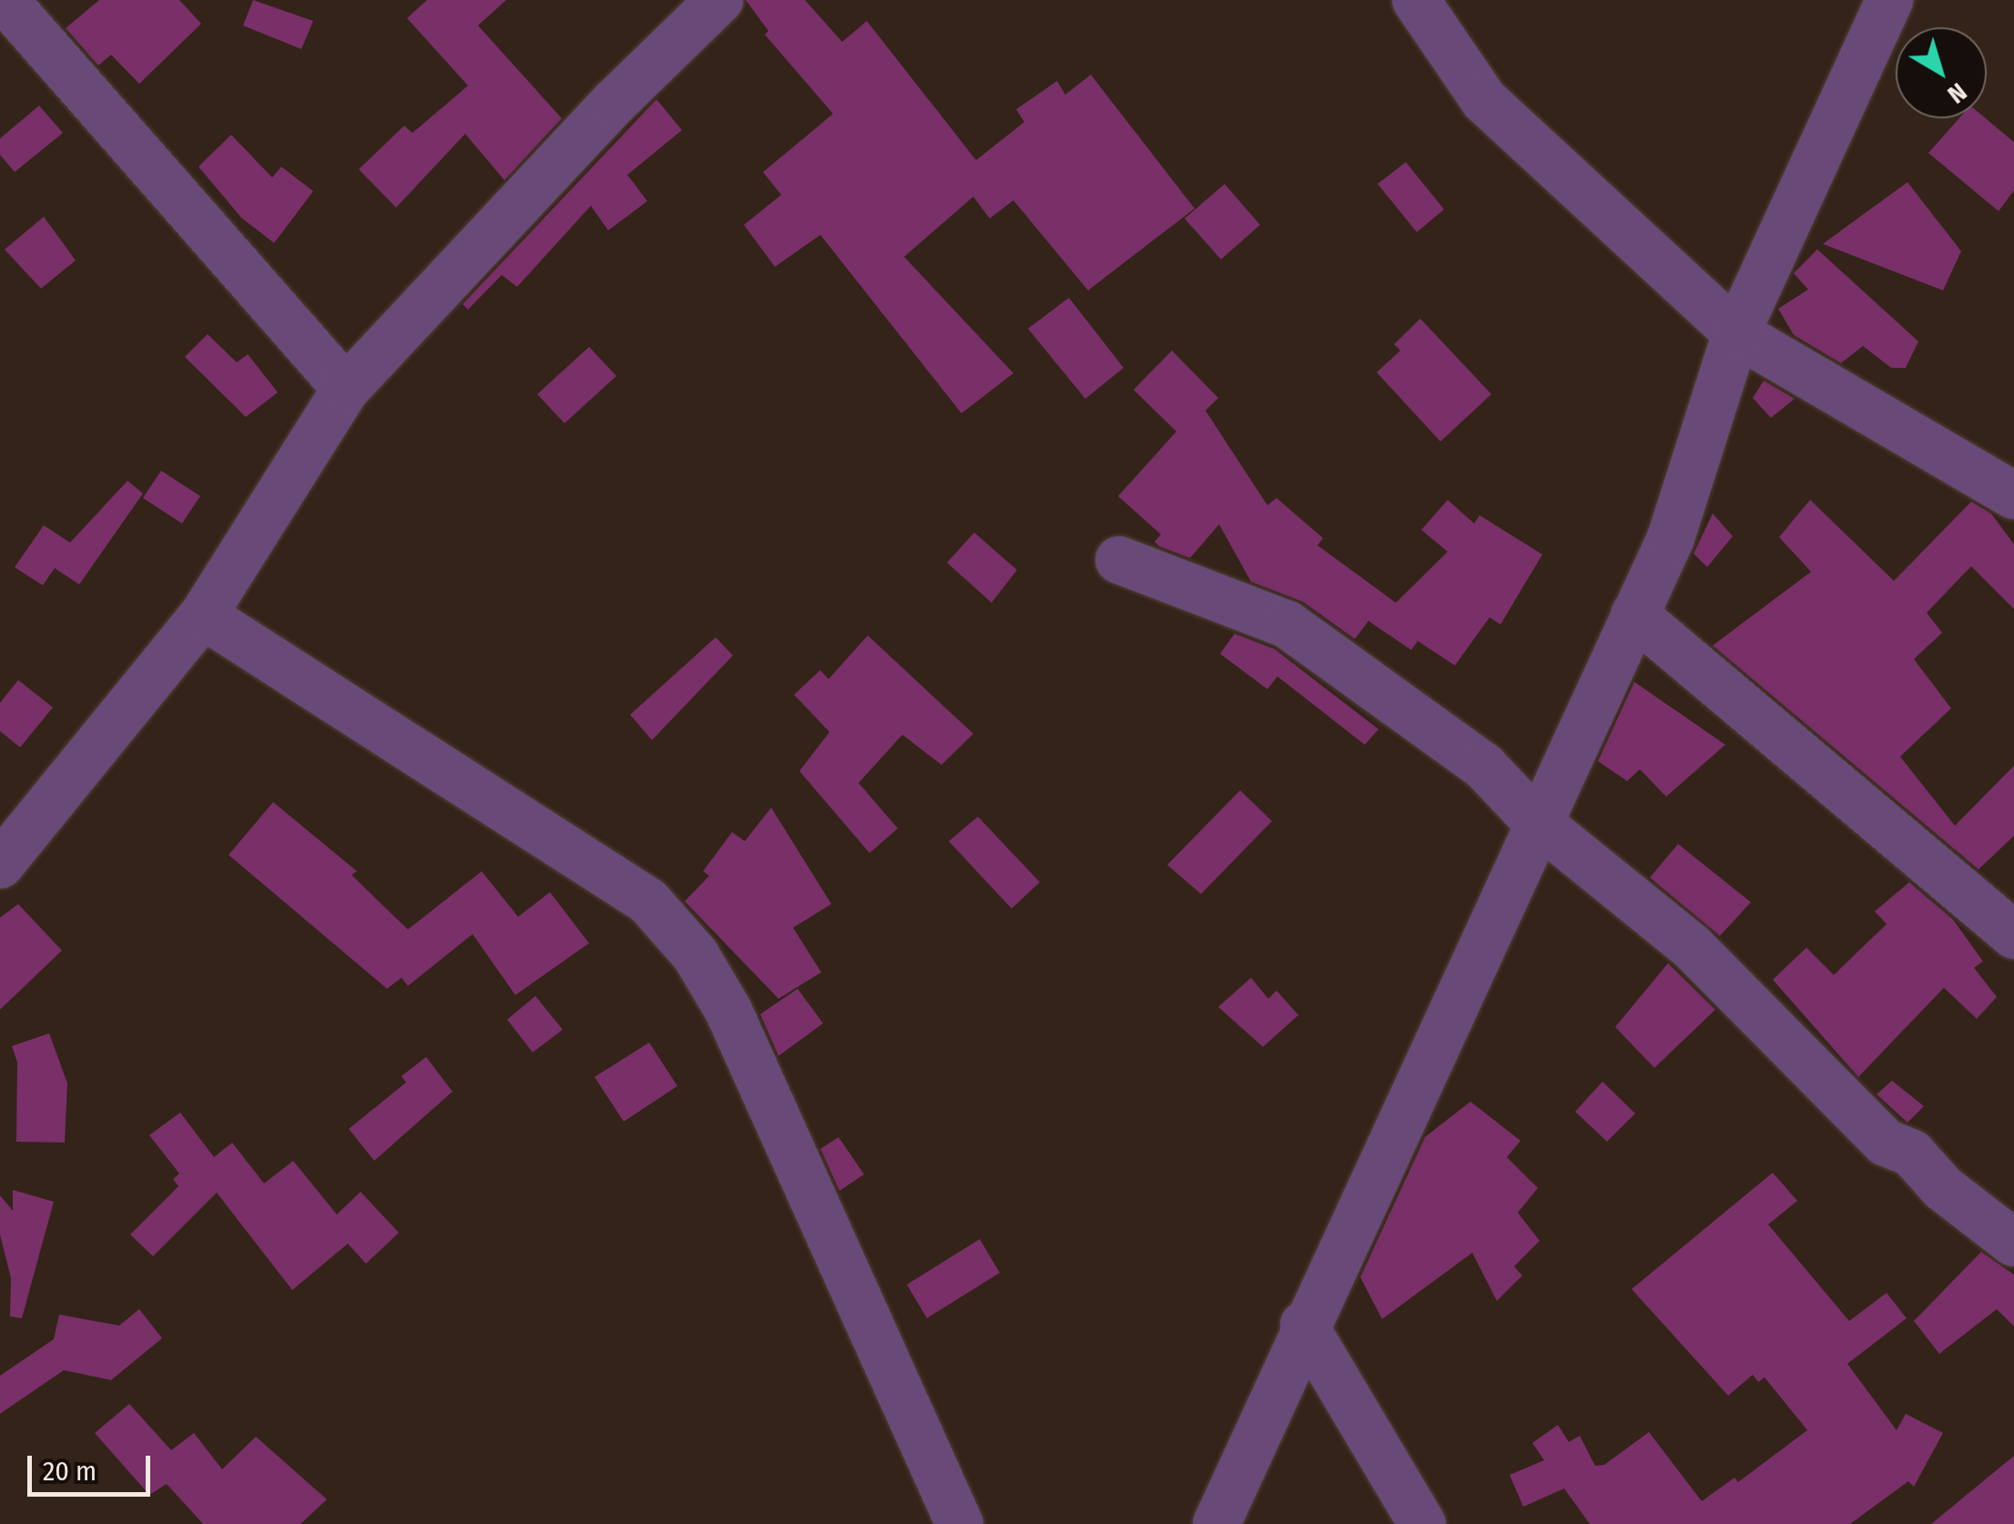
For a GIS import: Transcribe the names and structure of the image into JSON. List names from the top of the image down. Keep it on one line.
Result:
{"scale_bar":"20 m","north":"bottom right"}
